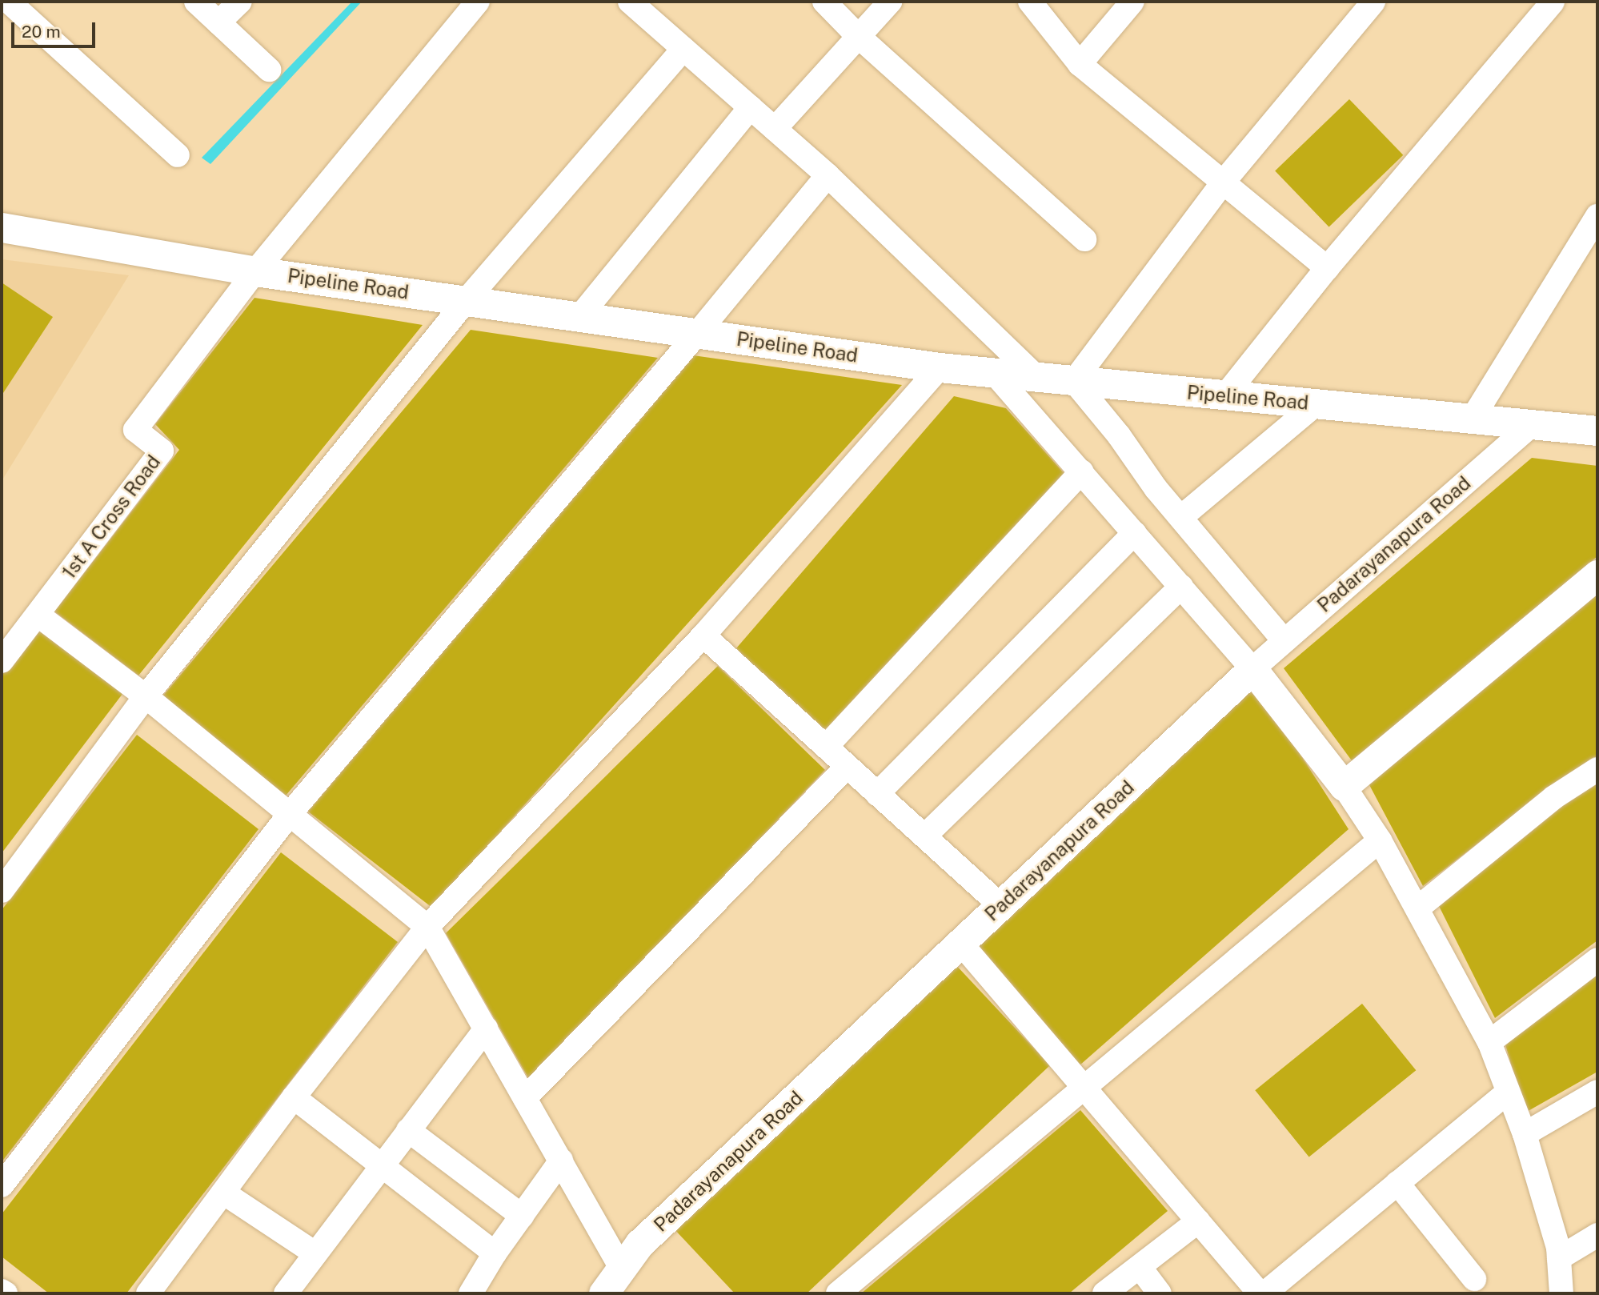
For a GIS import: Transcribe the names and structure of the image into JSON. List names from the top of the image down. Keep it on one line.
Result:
{"streets":{"street":["Pipeline Road","1st A Cross Road","Padarayanapura Road"]},"crossings":[["Pipeline Road","1st A Cross Road"],["Pipeline Road","Padarayanapura Road"]],"scale_bar":"20 m"}
